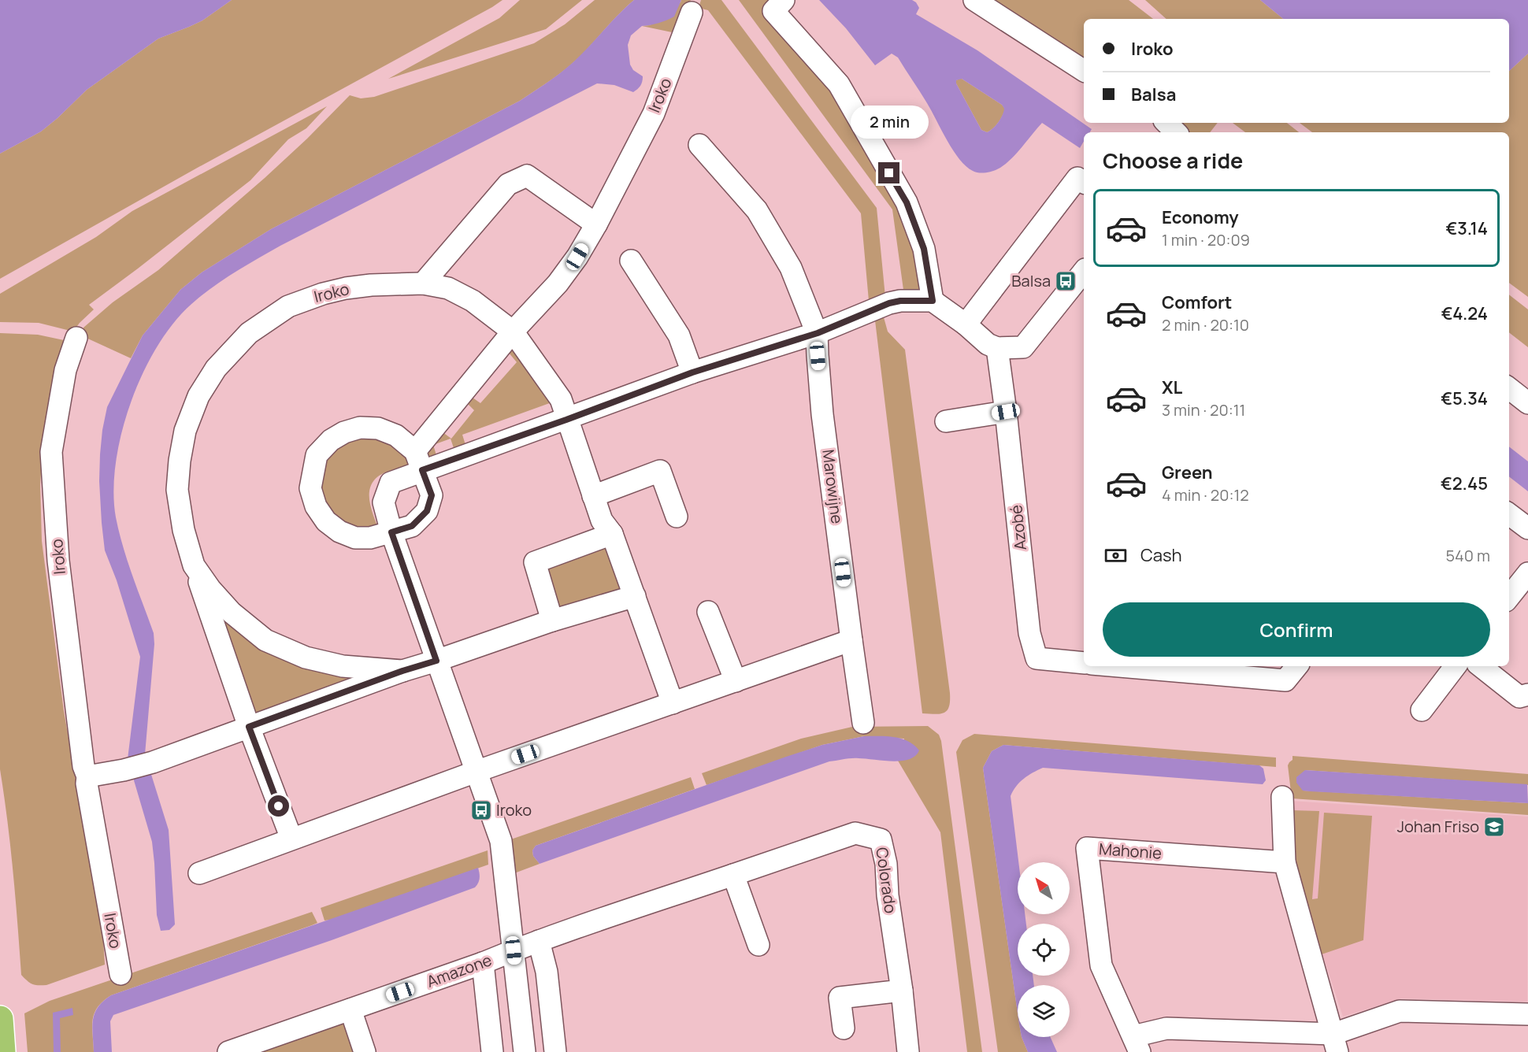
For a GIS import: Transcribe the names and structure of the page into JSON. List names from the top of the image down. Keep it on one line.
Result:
{"streets":{"street":["Iroko","Marowijne","Azobé","Mahonie","Colorado","Amazone"]},"crossings":[["Colorado","Amazone"]],"places":{"bus stop":["Balsa","Iroko"],"school or university":["Johan Friso"]},"north":"top left","page":{"banner":["Iroko","Balsa"],"bubble":"2 min","heading":"Choose a ride","list":[{"name":"Economy","note":"1 min · 20:09","value":"€3.14"},{"name":"Comfort","note":"2 min · 20:10","value":"€4.24"},{"name":"XL","note":"3 min · 20:11","value":"€5.34"},{"name":"Green","note":"4 min · 20:12","value":"€2.45"}],"pay":["Cash","540 m"],"buttons":"Confirm"}}
